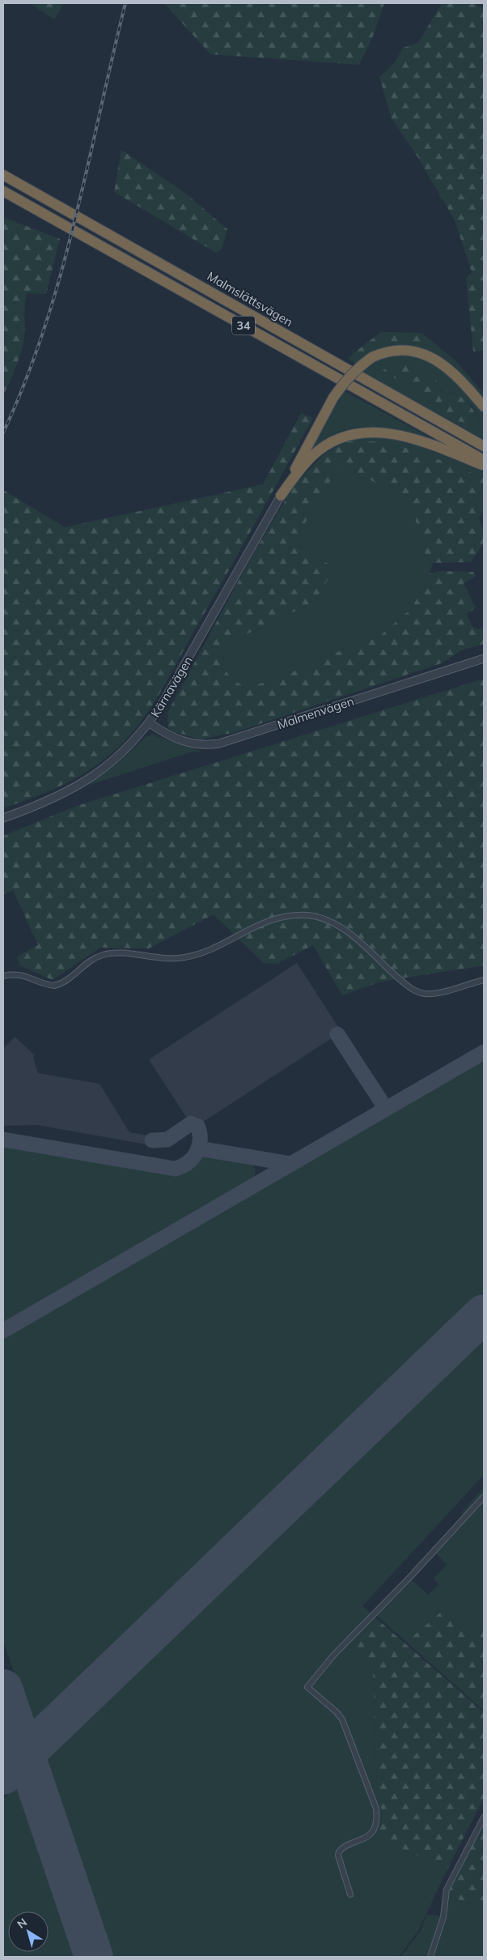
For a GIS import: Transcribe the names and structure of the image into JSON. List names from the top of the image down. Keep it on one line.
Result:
{"streets":{"highway":["Malmslättsvägen","34"],"street":["Kärnavägen","Malmenvägen"]},"crossings":[["Kärnavägen","Malmenvägen"]],"north":"top left"}
